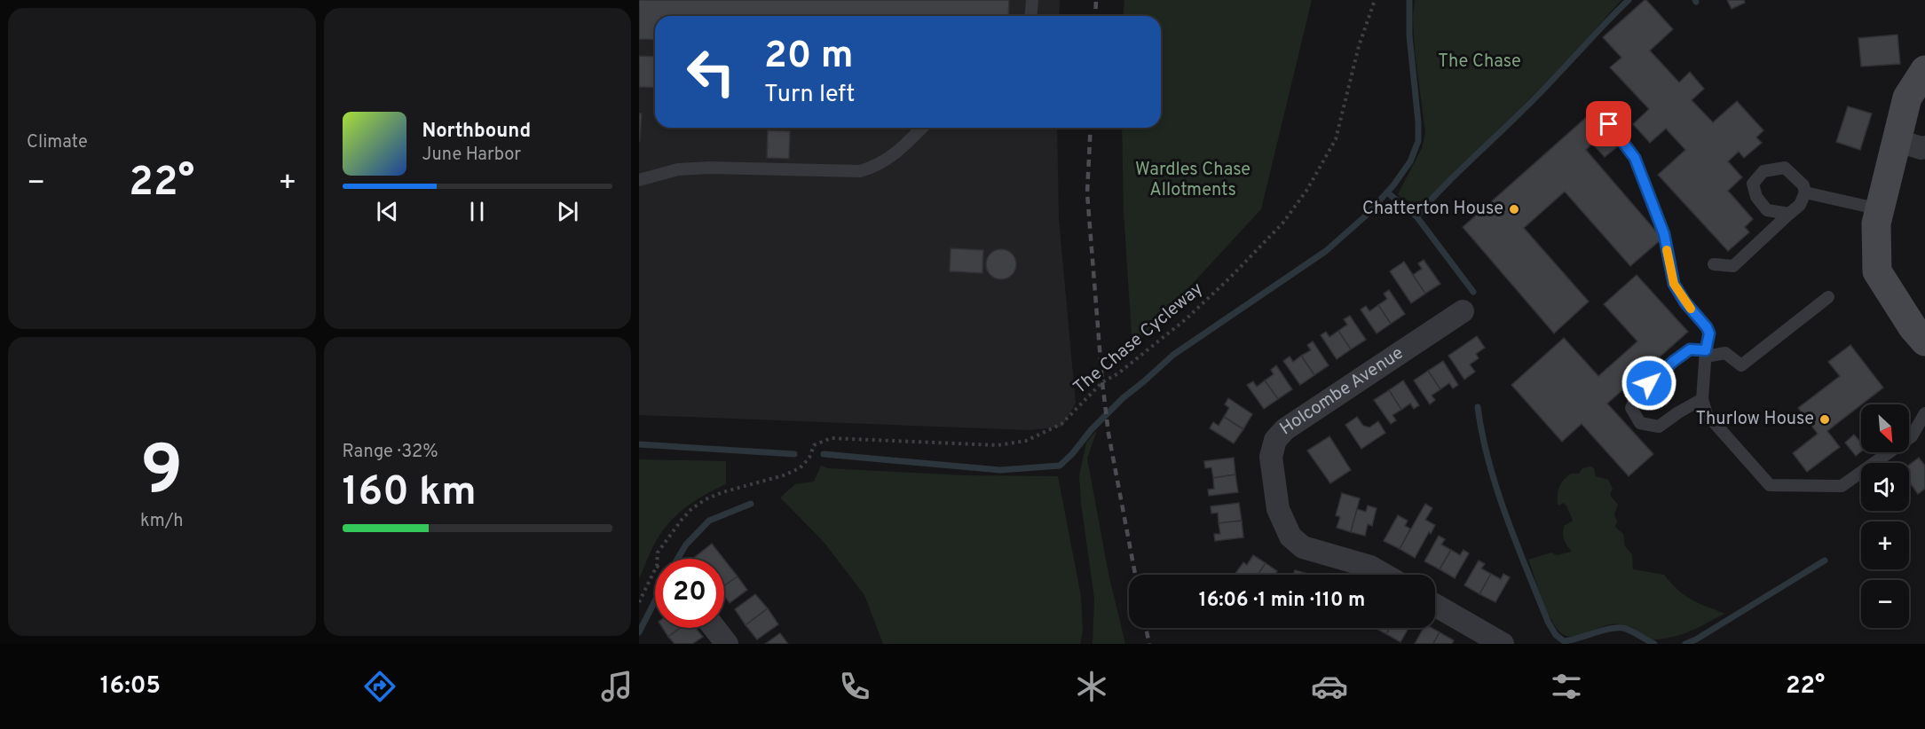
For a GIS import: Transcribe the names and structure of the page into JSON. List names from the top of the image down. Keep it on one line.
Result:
{"streets":{"street":["Holcombe Avenue"],"path":["The Chase Cycleway"]},"parks":["The Chase","Wardles Chase Allotments"],"places":["Chatterton House","Thurlow House"],"north":"bottom right","page":{"tile":["Climate",["9","km/h"],["Range · 32%","160 km"]],"turn":["20 m","Turn left"],"song":["Northbound","June Harbor"],"heat":["−","22°","+"],"map_buttons":["+","−"],"limit":"20","trip":"16:06 · 1 min · 110 m","tabs":["16:05","22°"]}}
